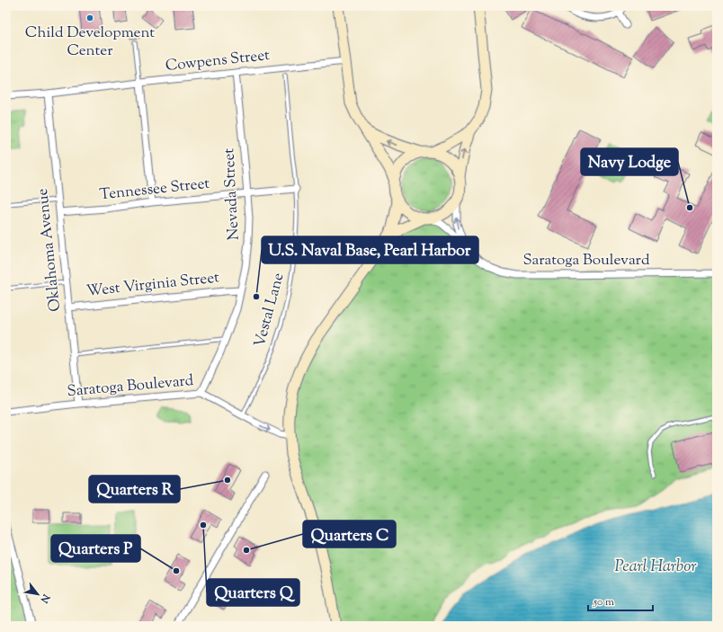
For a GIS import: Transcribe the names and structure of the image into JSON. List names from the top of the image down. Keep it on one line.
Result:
{"streets":{"street":["Cowpens Street","Tennessee Street","Nevada Street","Oklahoma Avenue","Saratoga Boulevard","West Virginia Street"],"lane":["Vestal Lane"]},"crossings":[["Cowpens Street","Nevada Street"],["Cowpens Street","Oklahoma Avenue"],["Tennessee Street","Nevada Street"],["Tennessee Street","Oklahoma Avenue"],["Tennessee Street","Vestal Lane"],["Nevada Street","Saratoga Boulevard"],["Nevada Street","West Virginia Street"],["Oklahoma Avenue","Saratoga Boulevard"],["Oklahoma Avenue","West Virginia Street"],["Saratoga Boulevard","Vestal Lane"]],"water":["Pearl Harbor"],"places":["Child Development Center","Navy Lodge","U.S. Naval Base, Pearl Harbor","Quarters R","Quarters Q","Quarters C","Quarters P"],"scale_bar":"50 m","north":"bottom right"}
